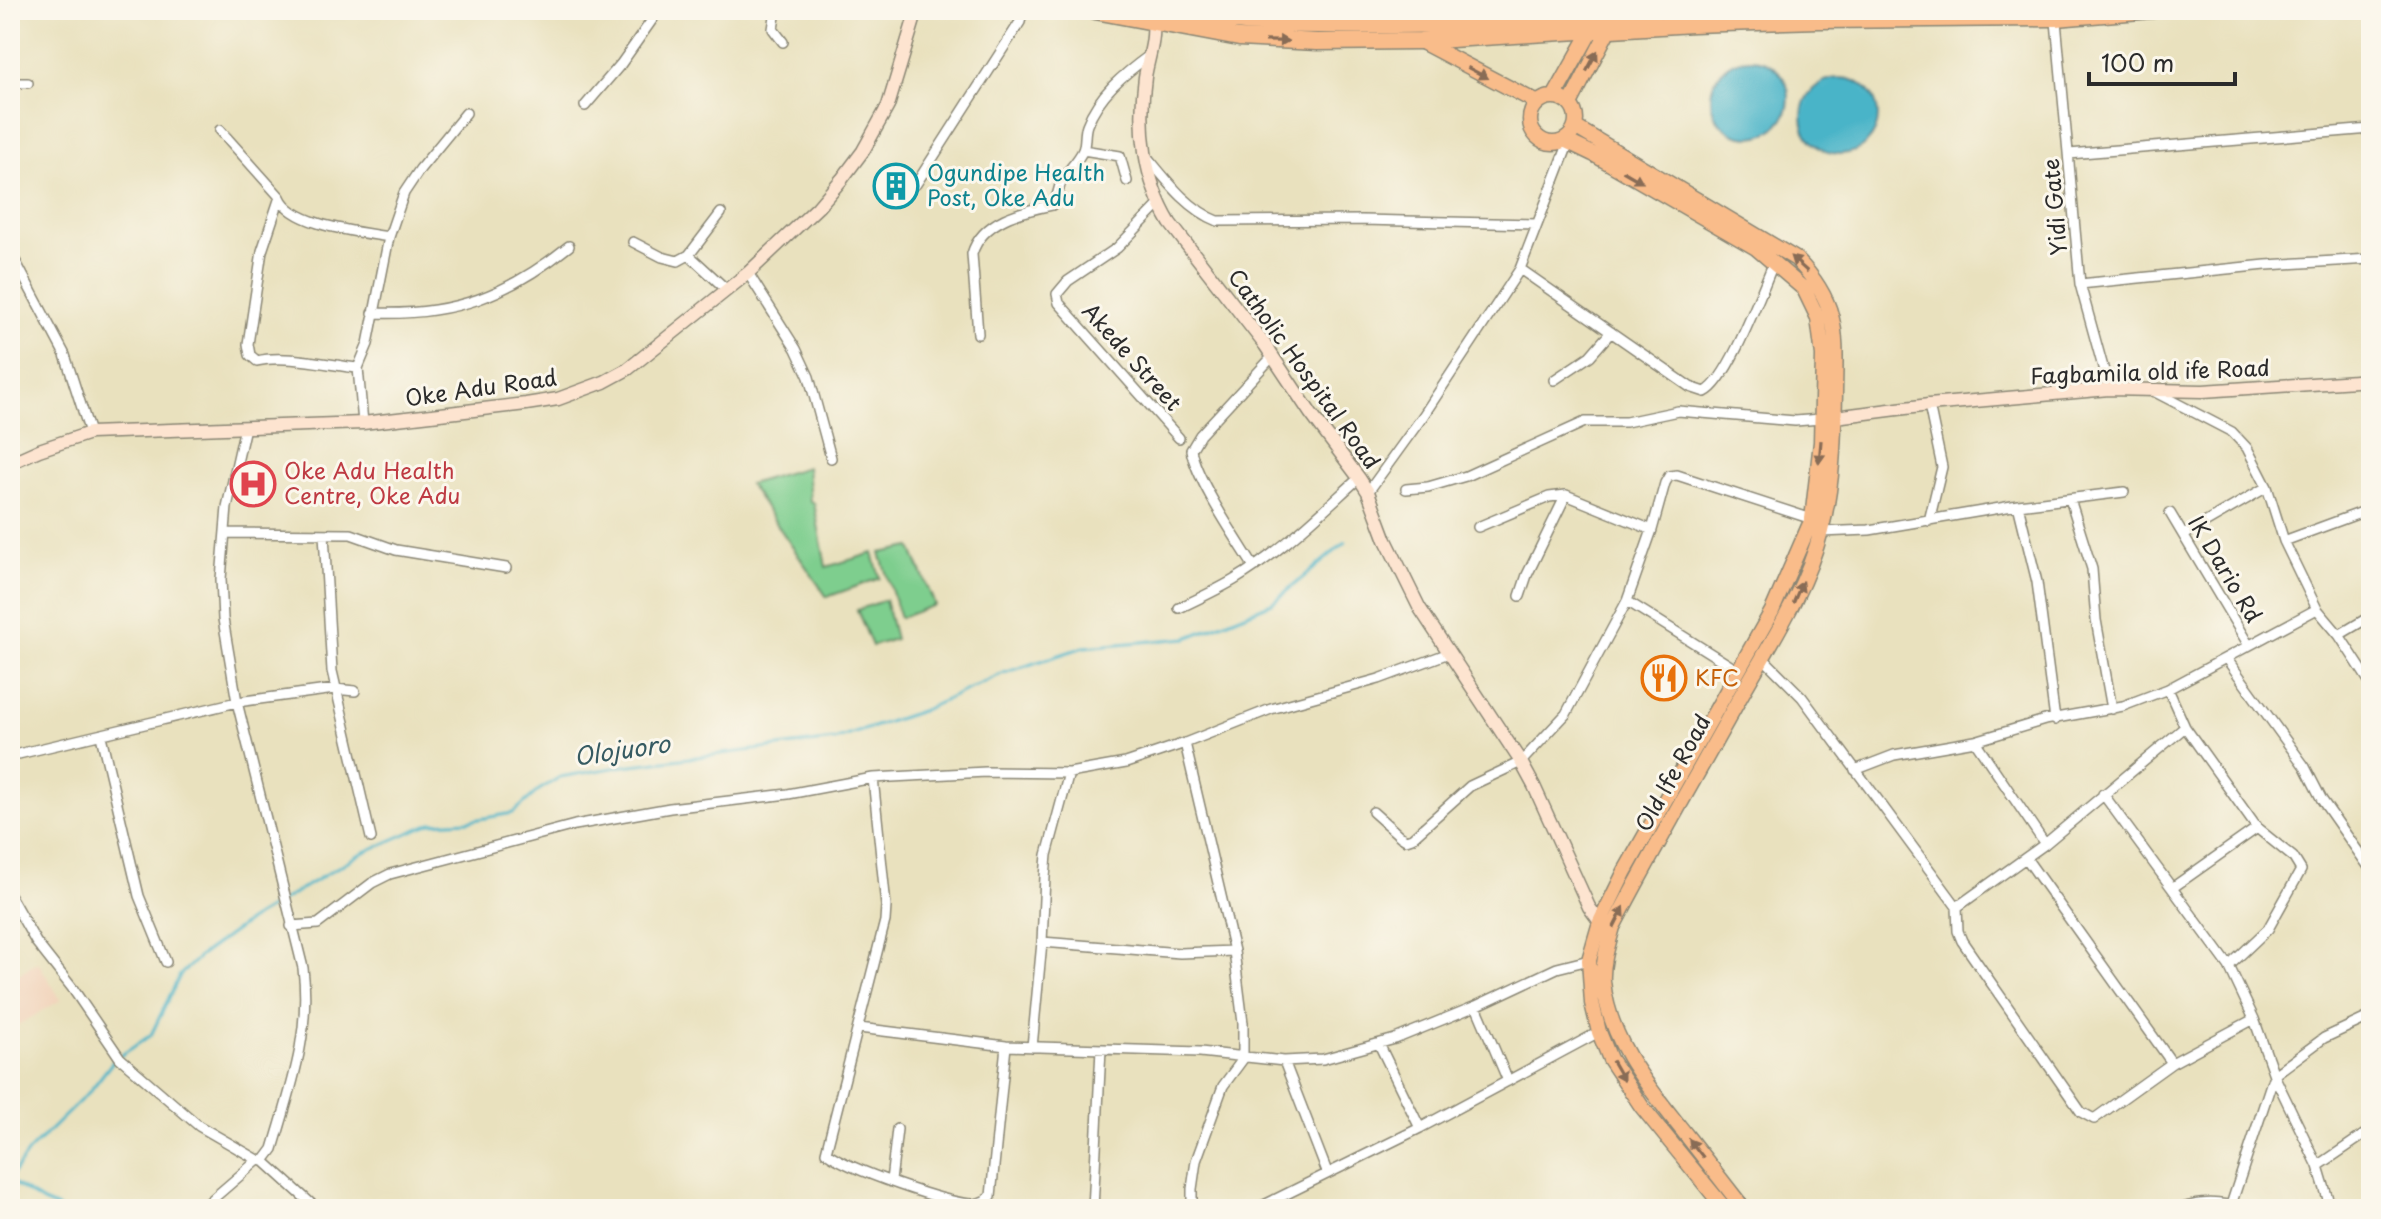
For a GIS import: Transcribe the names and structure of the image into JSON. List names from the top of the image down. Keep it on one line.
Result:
{"streets":{"main road":["Old Ife Road"],"street":["Yidi Gate","Akede Street","Catholic Hospital Road","Fagbamila old ife Road","Oke Adu Road","IK Dario Rd"]},"crossings":[["Yidi Gate","Fagbamila old ife Road"],["Akede Street","Catholic Hospital Road"],["Catholic Hospital Road","Old Ife Road"],["Fagbamila old ife Road","Old Ife Road"]],"water":["Olojuoro"],"places":{"building":["Ogundipe Health Post, Oke Adu"],"hospital":["Oke Adu Health Centre, Oke Adu"],"restaurant":["KFC"]},"scale_bar":"100 m"}
